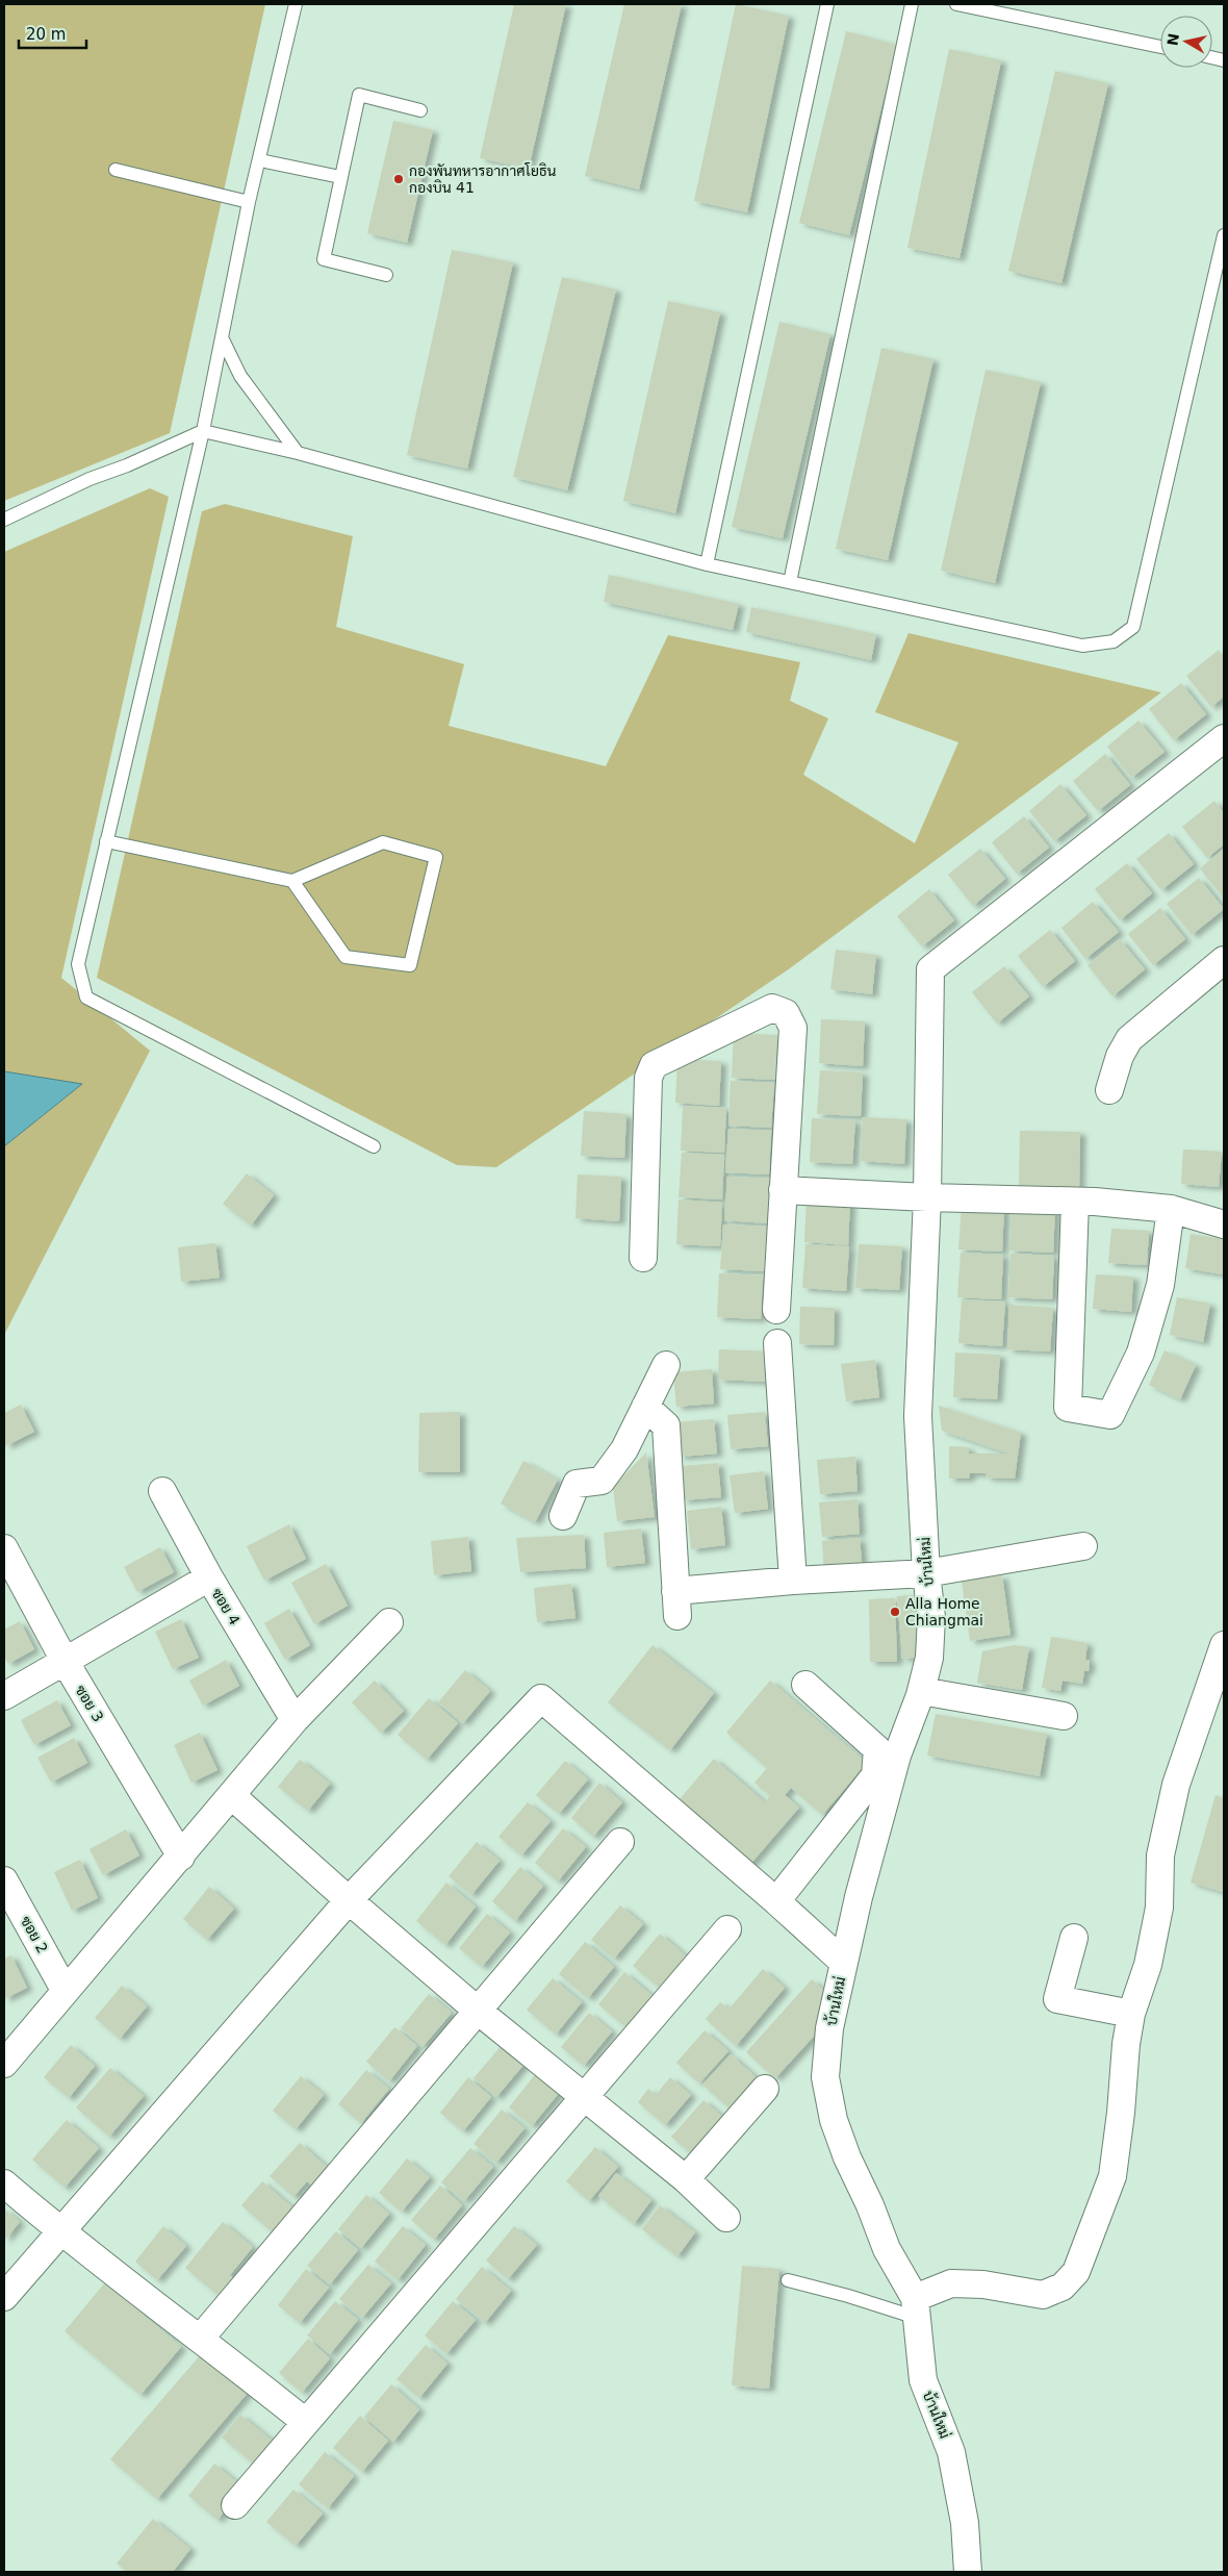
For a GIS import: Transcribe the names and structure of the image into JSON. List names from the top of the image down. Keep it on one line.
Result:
{"streets":{"street":["บ้านใหม่","ซอย 4","ซอย 3","ซอย 2"]},"places":["กองพันทหารอากาศโยธิน กองบิน 41","Alla Home Chiangmai"],"scale_bar":"20 m","north":"left"}
